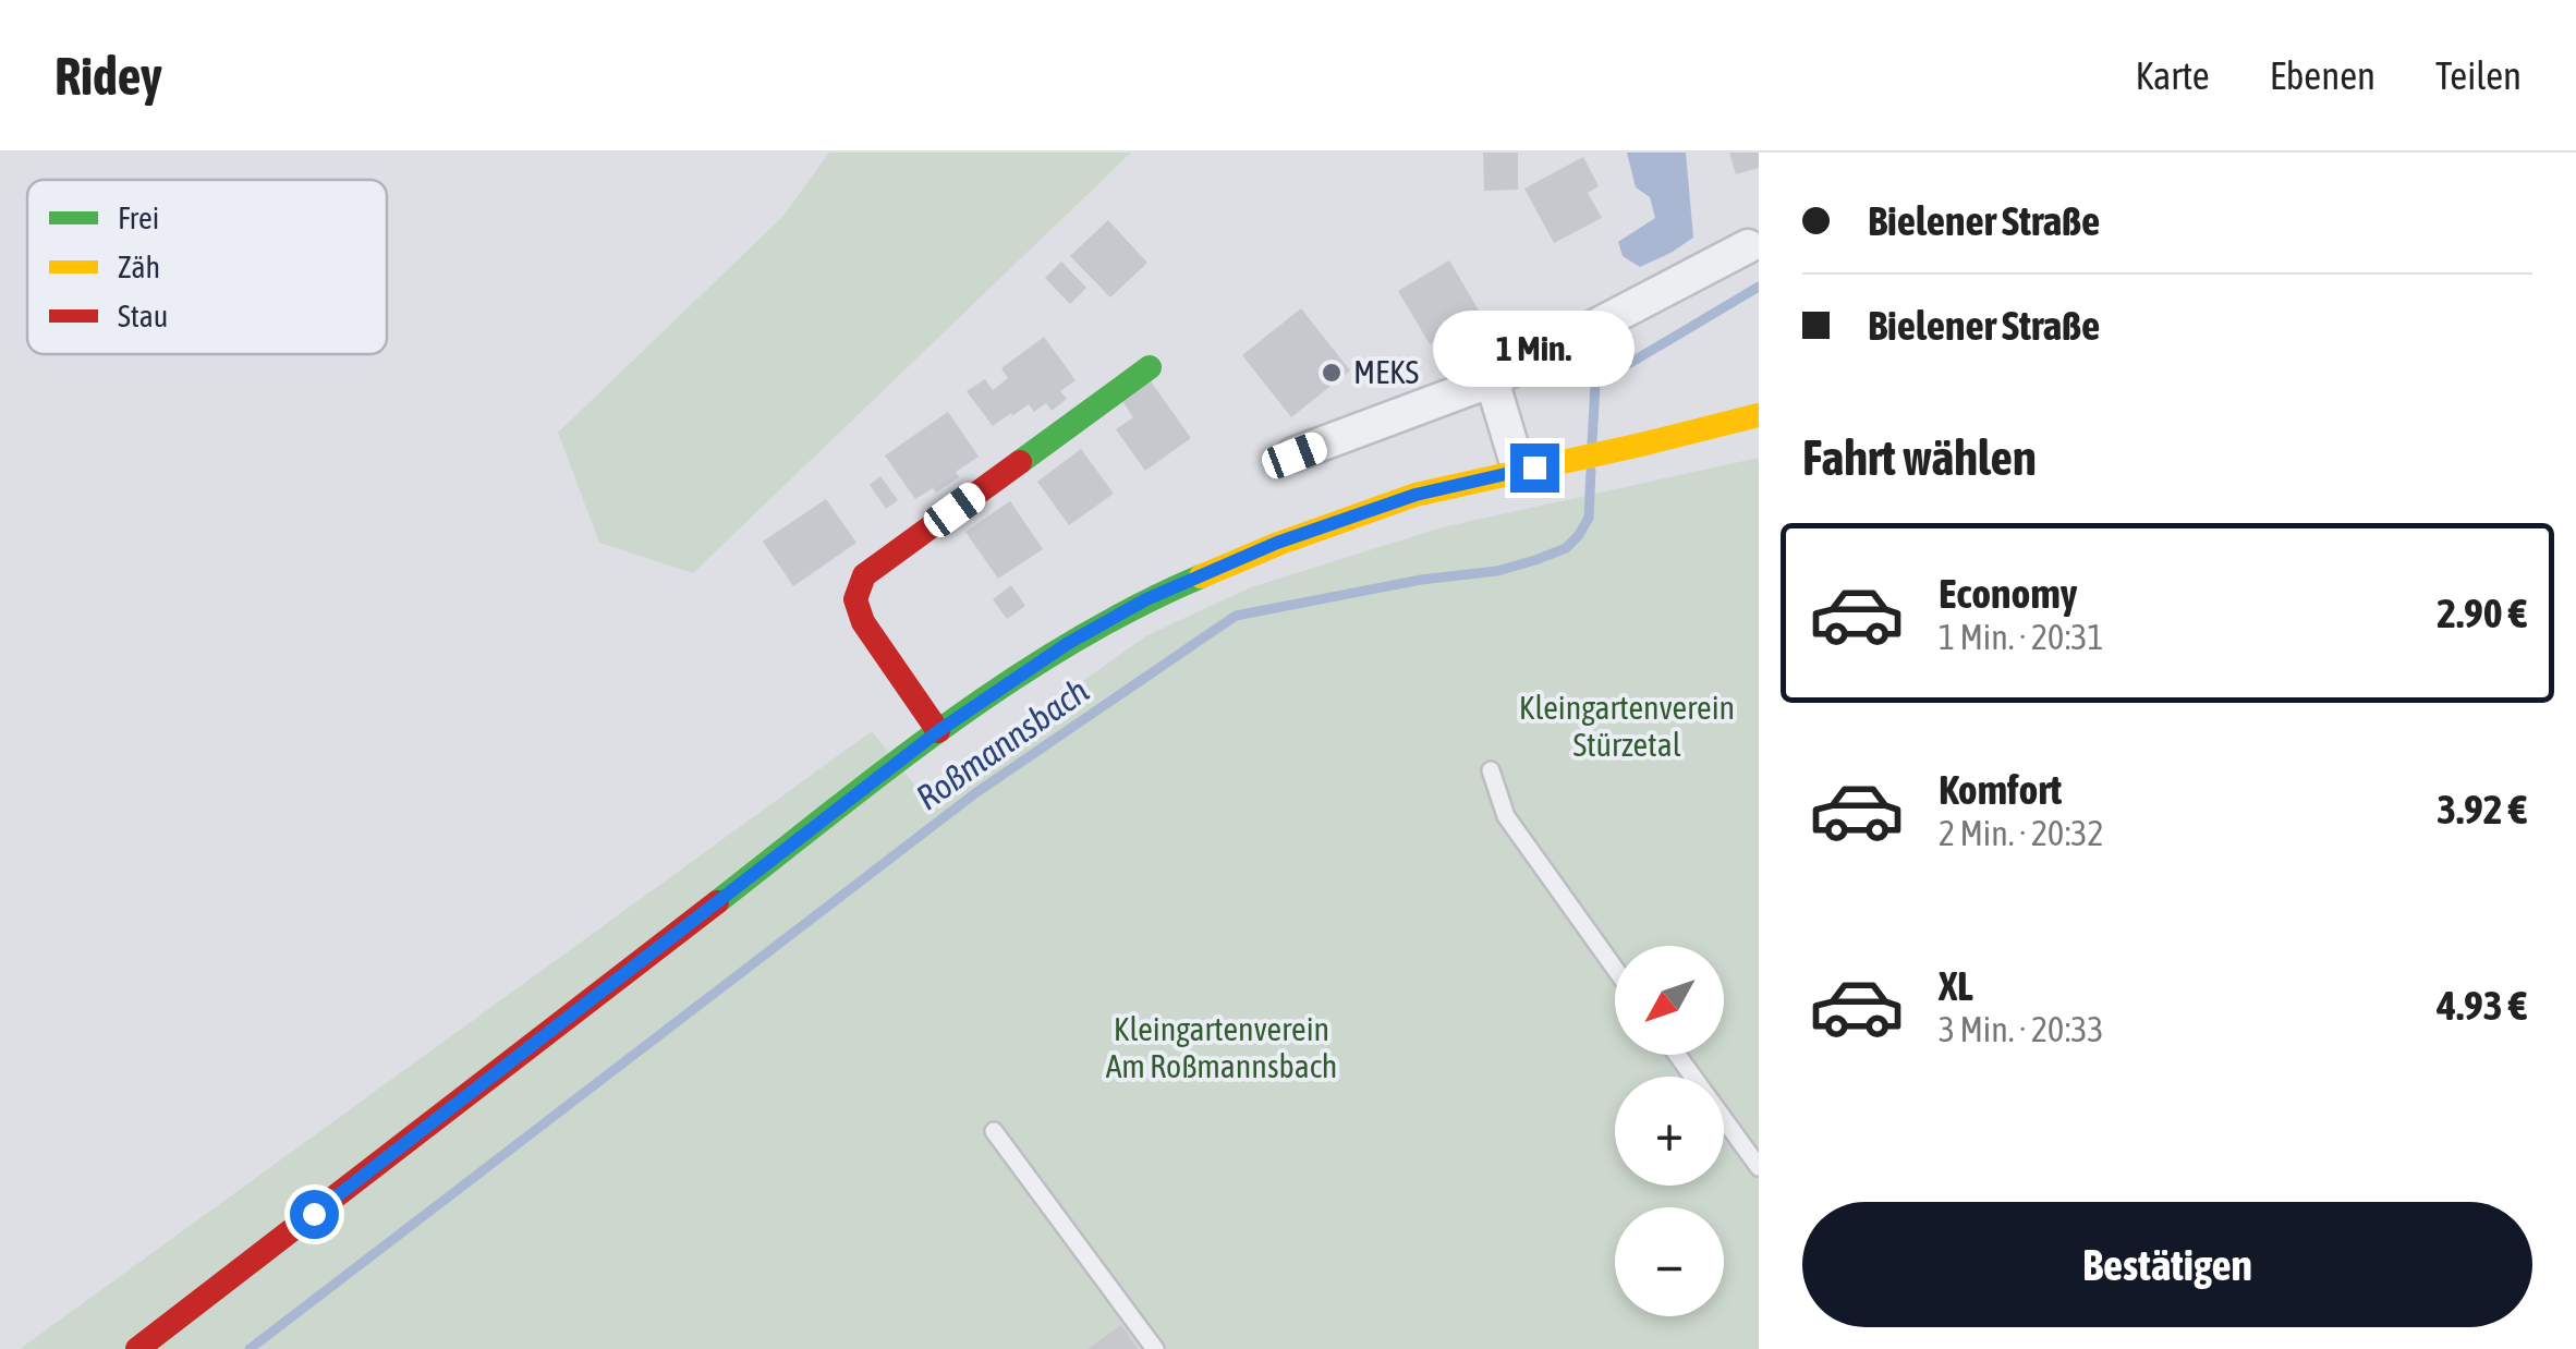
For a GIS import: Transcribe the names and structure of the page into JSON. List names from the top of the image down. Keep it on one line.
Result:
{"water":["Roßmannsbach"],"parks":["Kleingartenverein Stürzetal","Kleingartenverein Am Roßmannsbach"],"places":["MEKS"],"legend":["Frei","Zäh","Stau"],"north":"bottom left","page":{"header":"Ridey","nav":["Karte","Ebenen","Teilen"],"banner":["Bielener Straße","Bielener Straße"],"bubble":"1 Min.","heading":"Fahrt wählen","list":[{"name":"Economy","note":"1 Min. · 20:31","value":"2.90 €"},{"name":"Komfort","note":"2 Min. · 20:32","value":"3.92 €"},{"name":"XL","note":"3 Min. · 20:33","value":"4.93 €"}],"map_buttons":["+","−"],"buttons":"Bestätigen"}}
